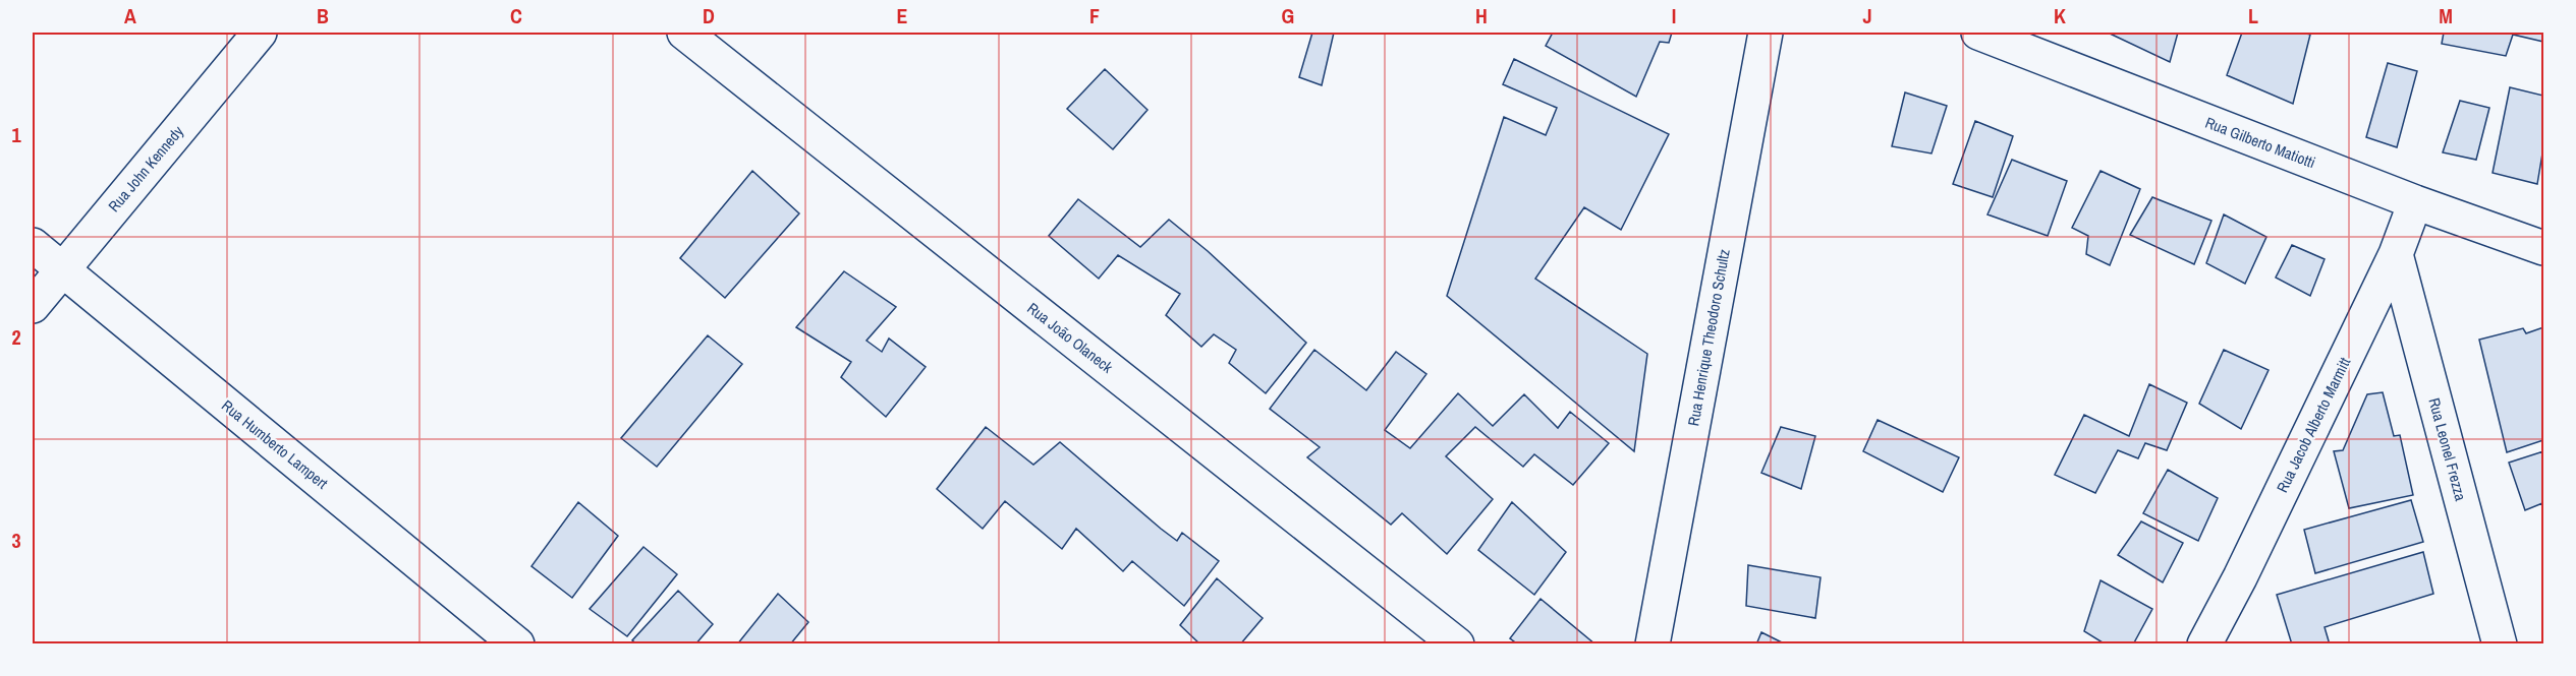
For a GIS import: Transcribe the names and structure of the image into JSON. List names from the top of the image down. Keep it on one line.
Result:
{"streets":{"street":["Rua Gilberto Matiotti","Rua John Kennedy","Rua João Olaneck","Rua Henrique Theodoro Schultz","Rua Jacob Alberto Marmitt","Rua Humberto Lampert","Rua Leonel Frezza"]},"crossings":[["Rua Gilberto Matiotti","Rua Jacob Alberto Marmitt"],["Rua John Kennedy","Rua Humberto Lampert"],["Rua Jacob Alberto Marmitt","Rua Leonel Frezza"]],"grid":{"columns":["A","B","C","D","E","F","G","H","I","J","K","L","M"],"rows":["1","2","3"]}}
